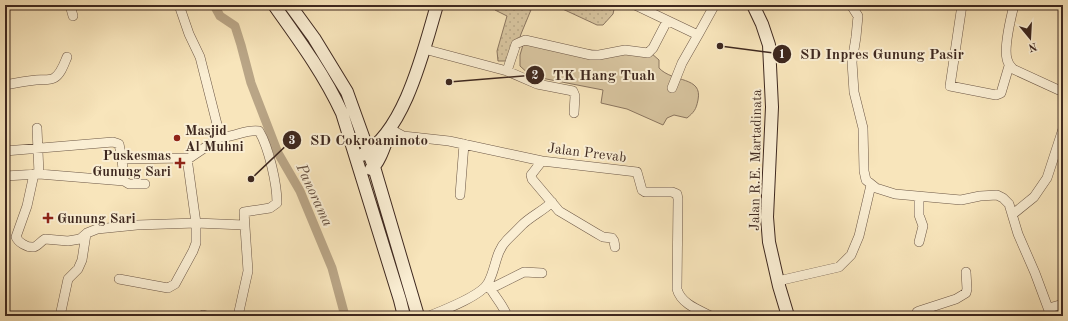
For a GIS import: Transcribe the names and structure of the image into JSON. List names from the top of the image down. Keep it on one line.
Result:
{"streets":{"main road":["Jalan R.E. Martadinata"],"street":["Jalan Prevab"]},"water":["Panorama"],"places":{"other":["SD Inpres Gunung Pasir","TK Hang Tuah","Masjid Al Muhni","SD Cokroaminoto"],"health":["Puskesmas Gunung Sari","Gunung Sari"]},"north":"bottom"}
